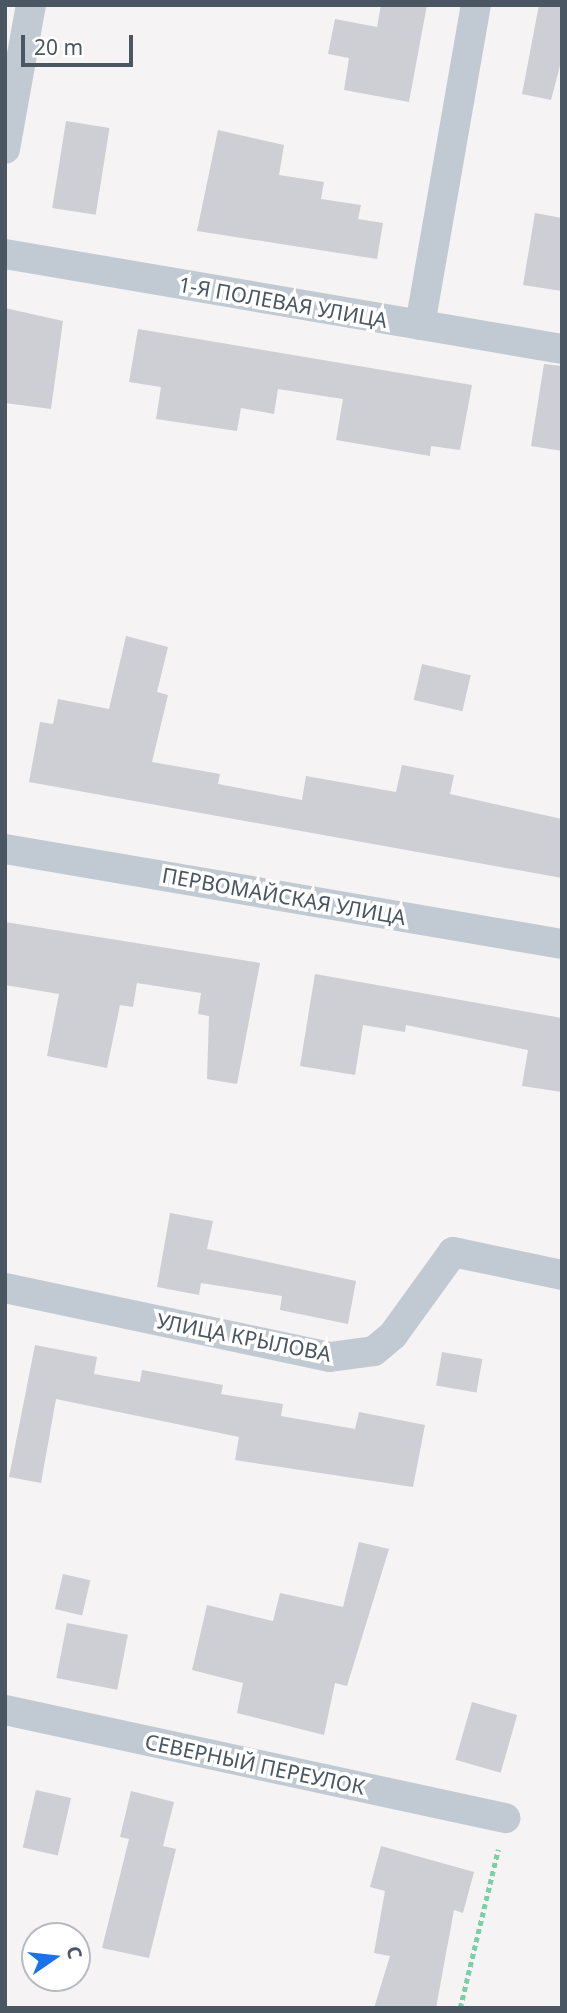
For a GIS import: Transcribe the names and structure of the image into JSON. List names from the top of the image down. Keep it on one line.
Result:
{"streets":{"street":["1-Я ПОЛЕВАЯ УЛИЦА","ПЕРВОМАЙСКАЯ УЛИЦА","УЛИЦА КРЫЛОВА","СЕВЕРНЫЙ ПЕРЕУЛОК"]},"scale_bar":"20 m","north":"right"}
